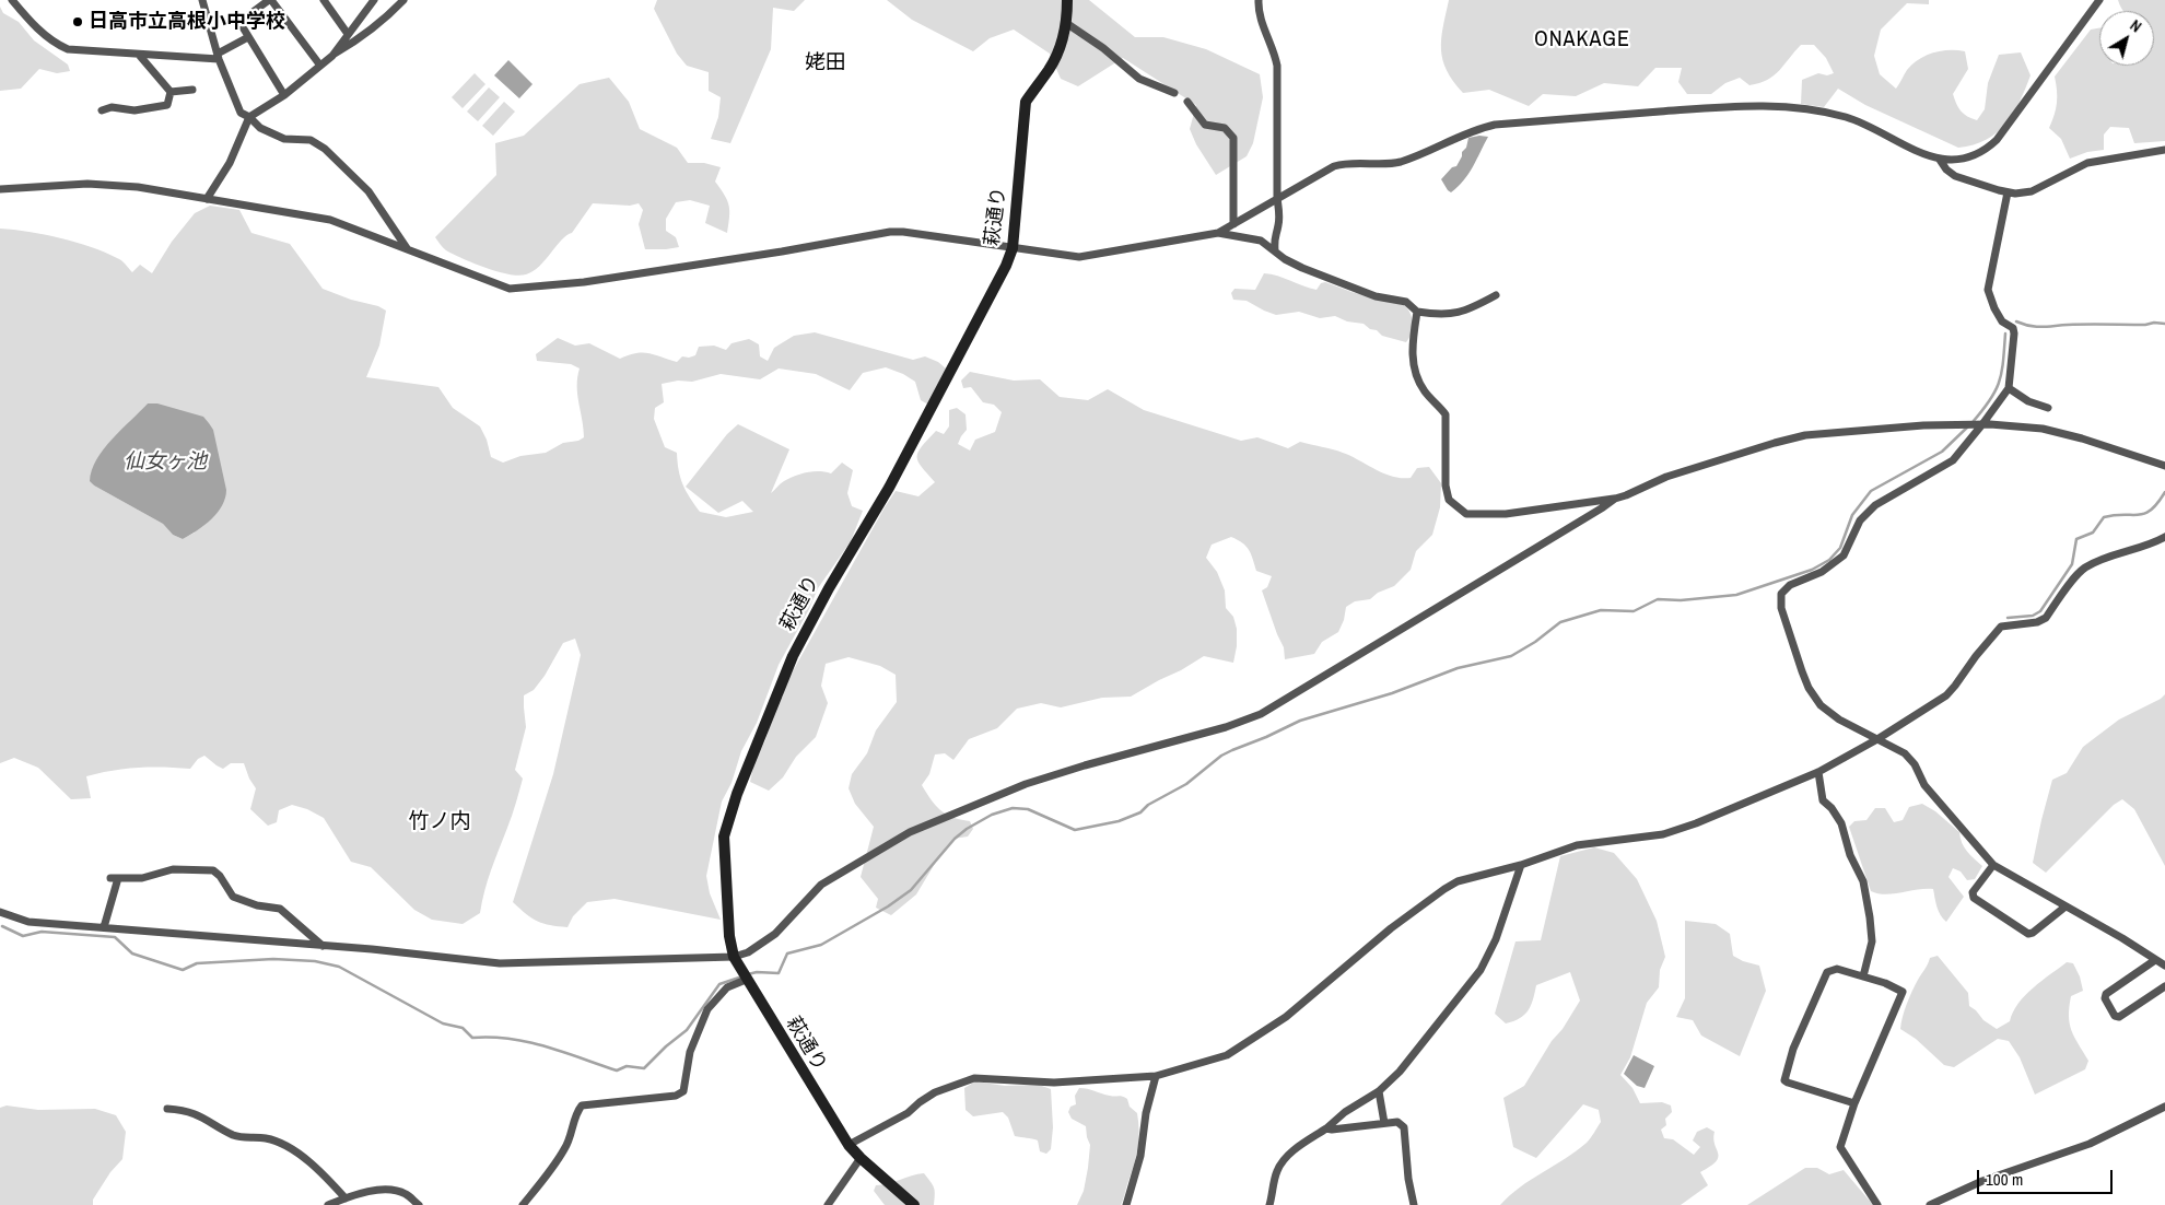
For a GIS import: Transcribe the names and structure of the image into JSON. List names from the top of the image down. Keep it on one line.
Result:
{"streets":{"street":["萩通り"]},"districts":["ONAKAGE","姥田","竹ノ内"],"water":["仙女ヶ池"],"places":["日高市立高根小中学校"],"scale_bar":"100 m","north":"top right"}
